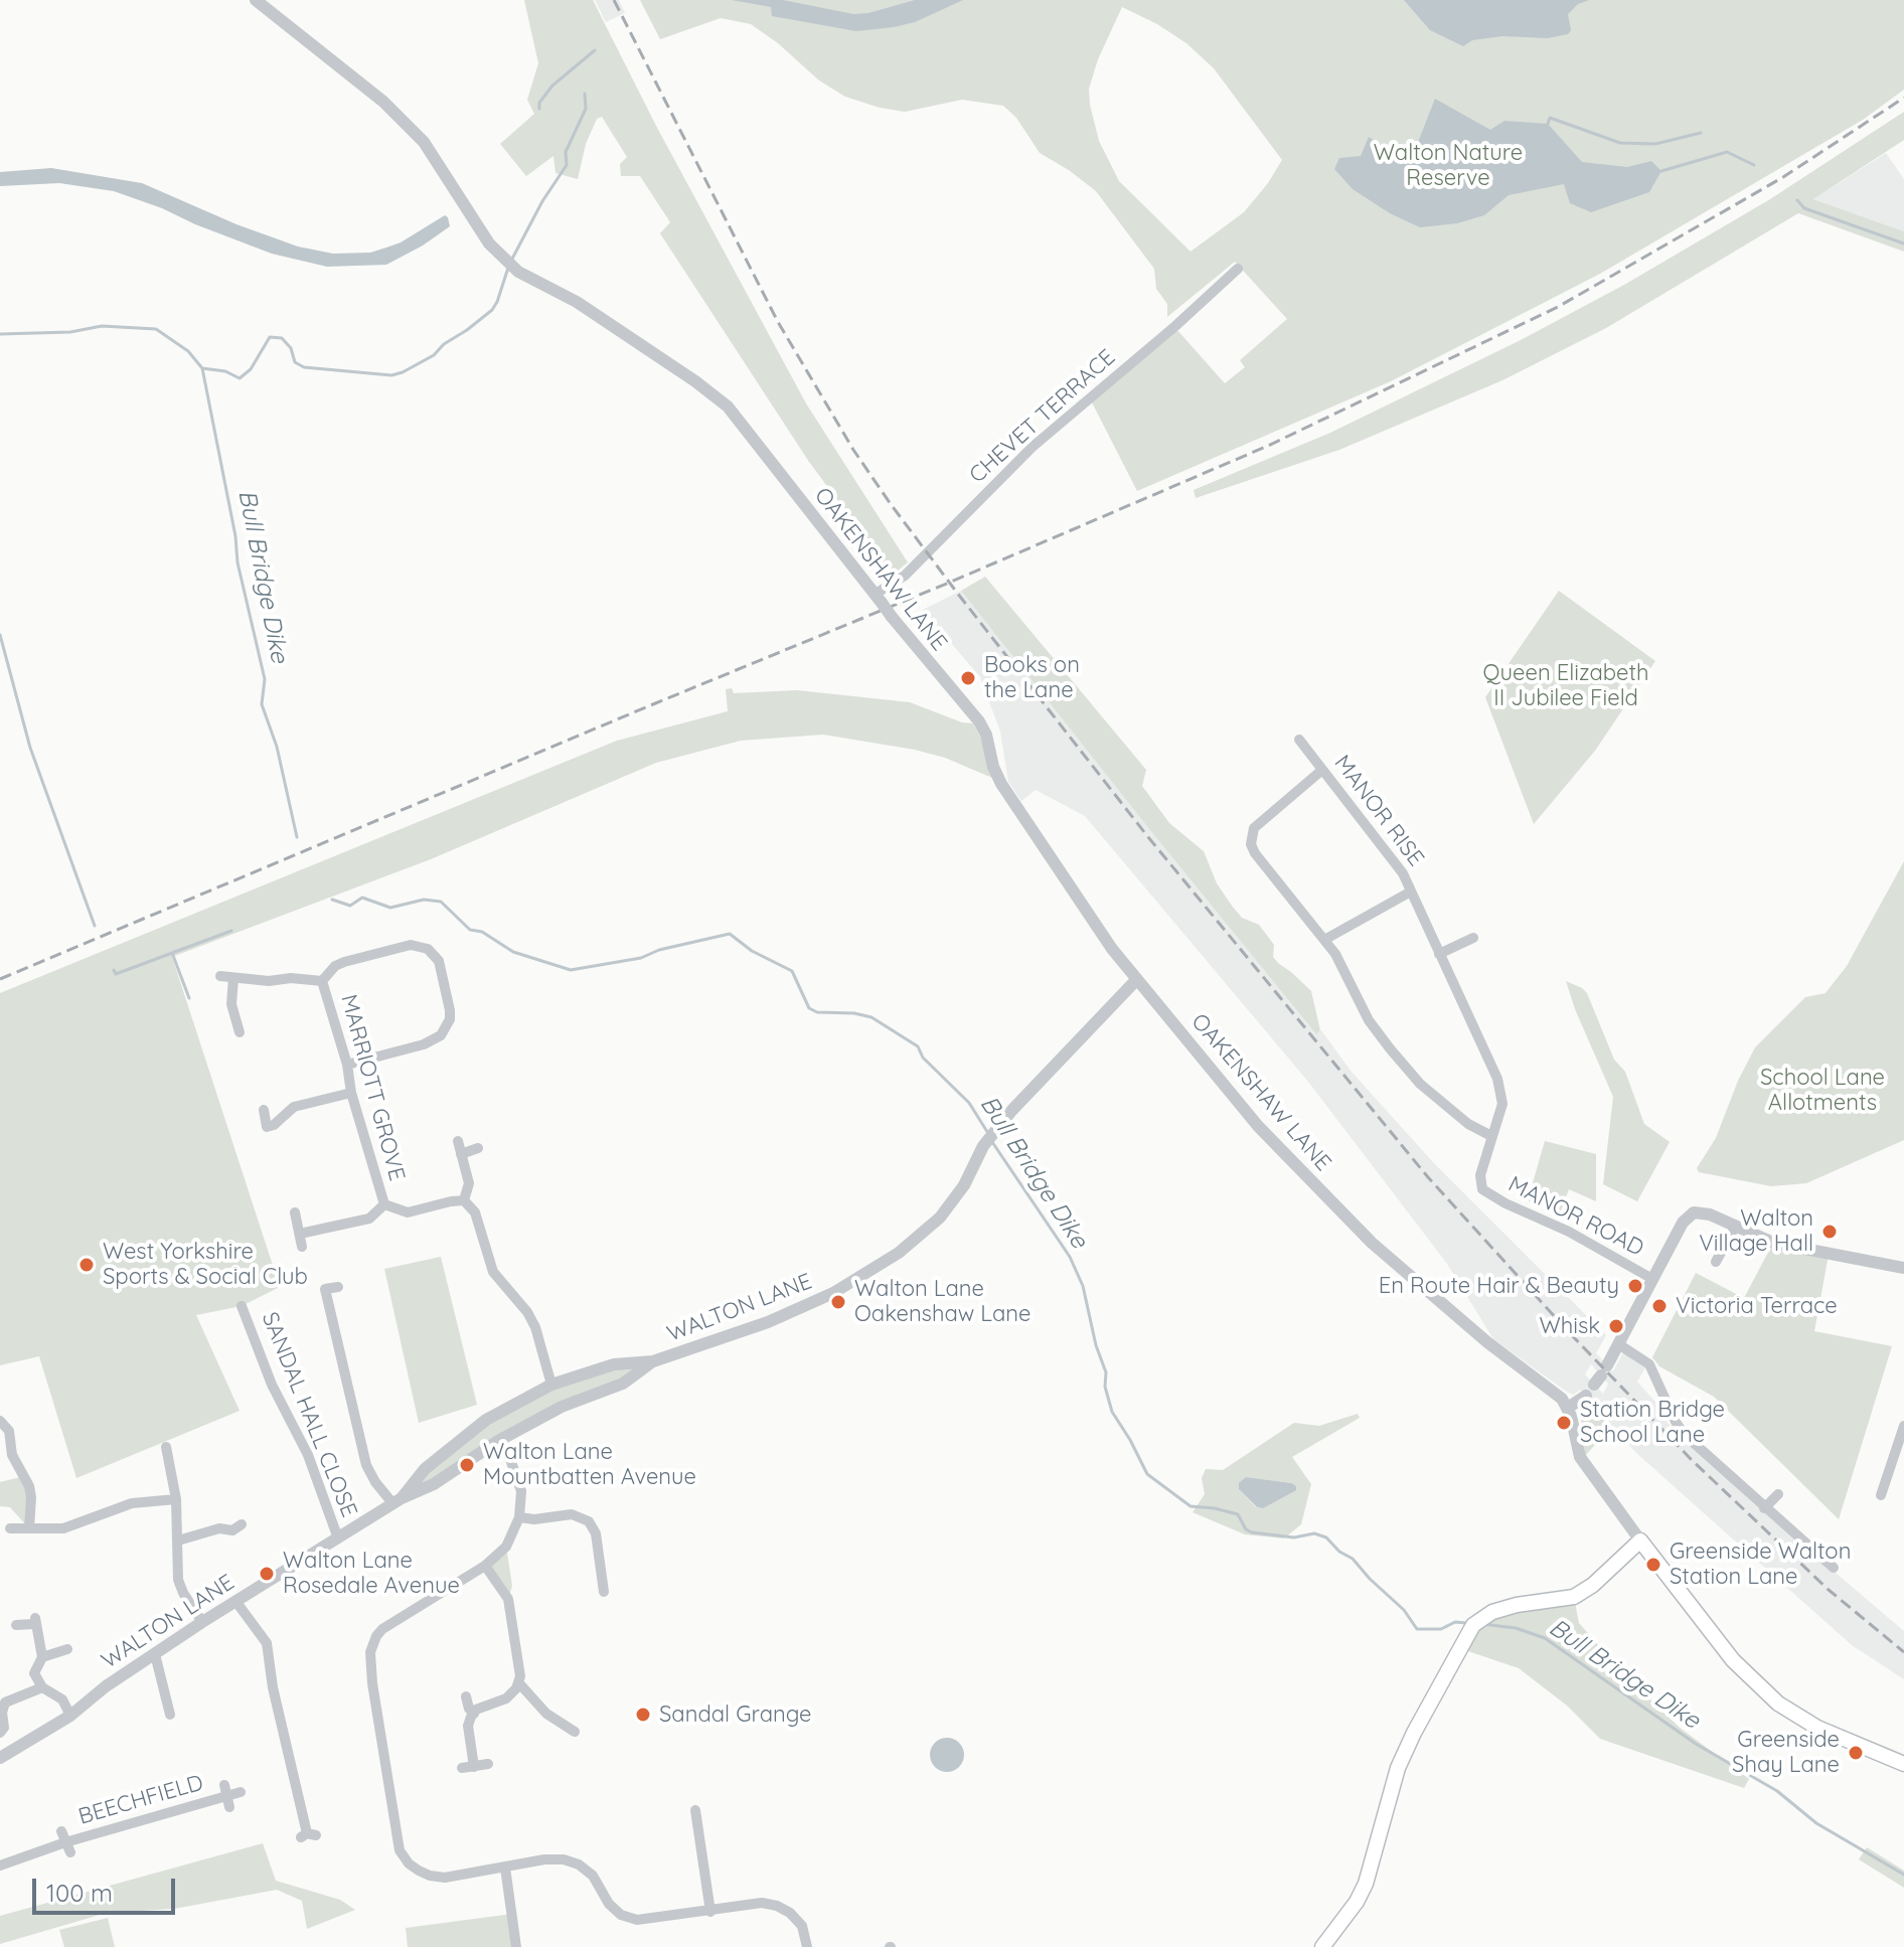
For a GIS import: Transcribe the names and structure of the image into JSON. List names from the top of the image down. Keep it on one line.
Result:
{"streets":{"street":["CHEVET TERRACE","OAKENSHAW LANE","MANOR RISE","MARRIOTT GROVE","MANOR ROAD","WALTON LANE","SANDAL HALL CLOSE","BEECHFIELD"]},"crossings":[["CHEVET TERRACE","OAKENSHAW LANE"],["OAKENSHAW LANE","WALTON LANE"],["MANOR RISE","MANOR ROAD"],["WALTON LANE","SANDAL HALL CLOSE"]],"water":["Bull Bridge Dike"],"parks":["Walton Nature Reserve","Queen Elizabeth II Jubilee Field","School Lane Allotments"],"places":["Books on the Lane","Walton Village Hall","West Yorkshire Sports & Social Club","En Route Hair & Beauty","Walton Lane Oakenshaw Lane","Victoria Terrace","Whisk","Station Bridge School Lane","Walton Lane Mountbatten Avenue","Greenside Walton Station Lane","Walton Lane Rosedale Avenue","Sandal Grange","Greenside Shay Lane"],"scale_bar":"100 m"}
